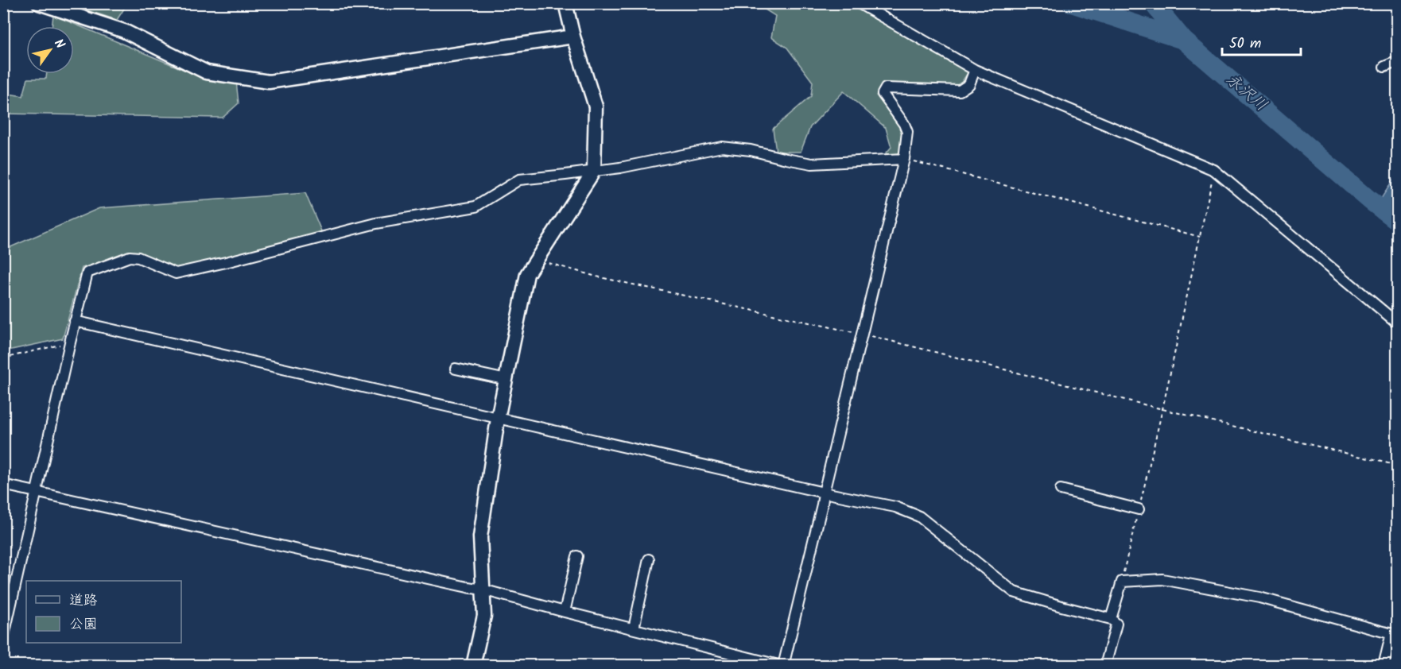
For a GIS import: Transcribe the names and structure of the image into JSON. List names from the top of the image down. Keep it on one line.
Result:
{"water":["永沢川"],"legend":["道路","公園"],"scale_bar":"50 m","north":"top right"}
